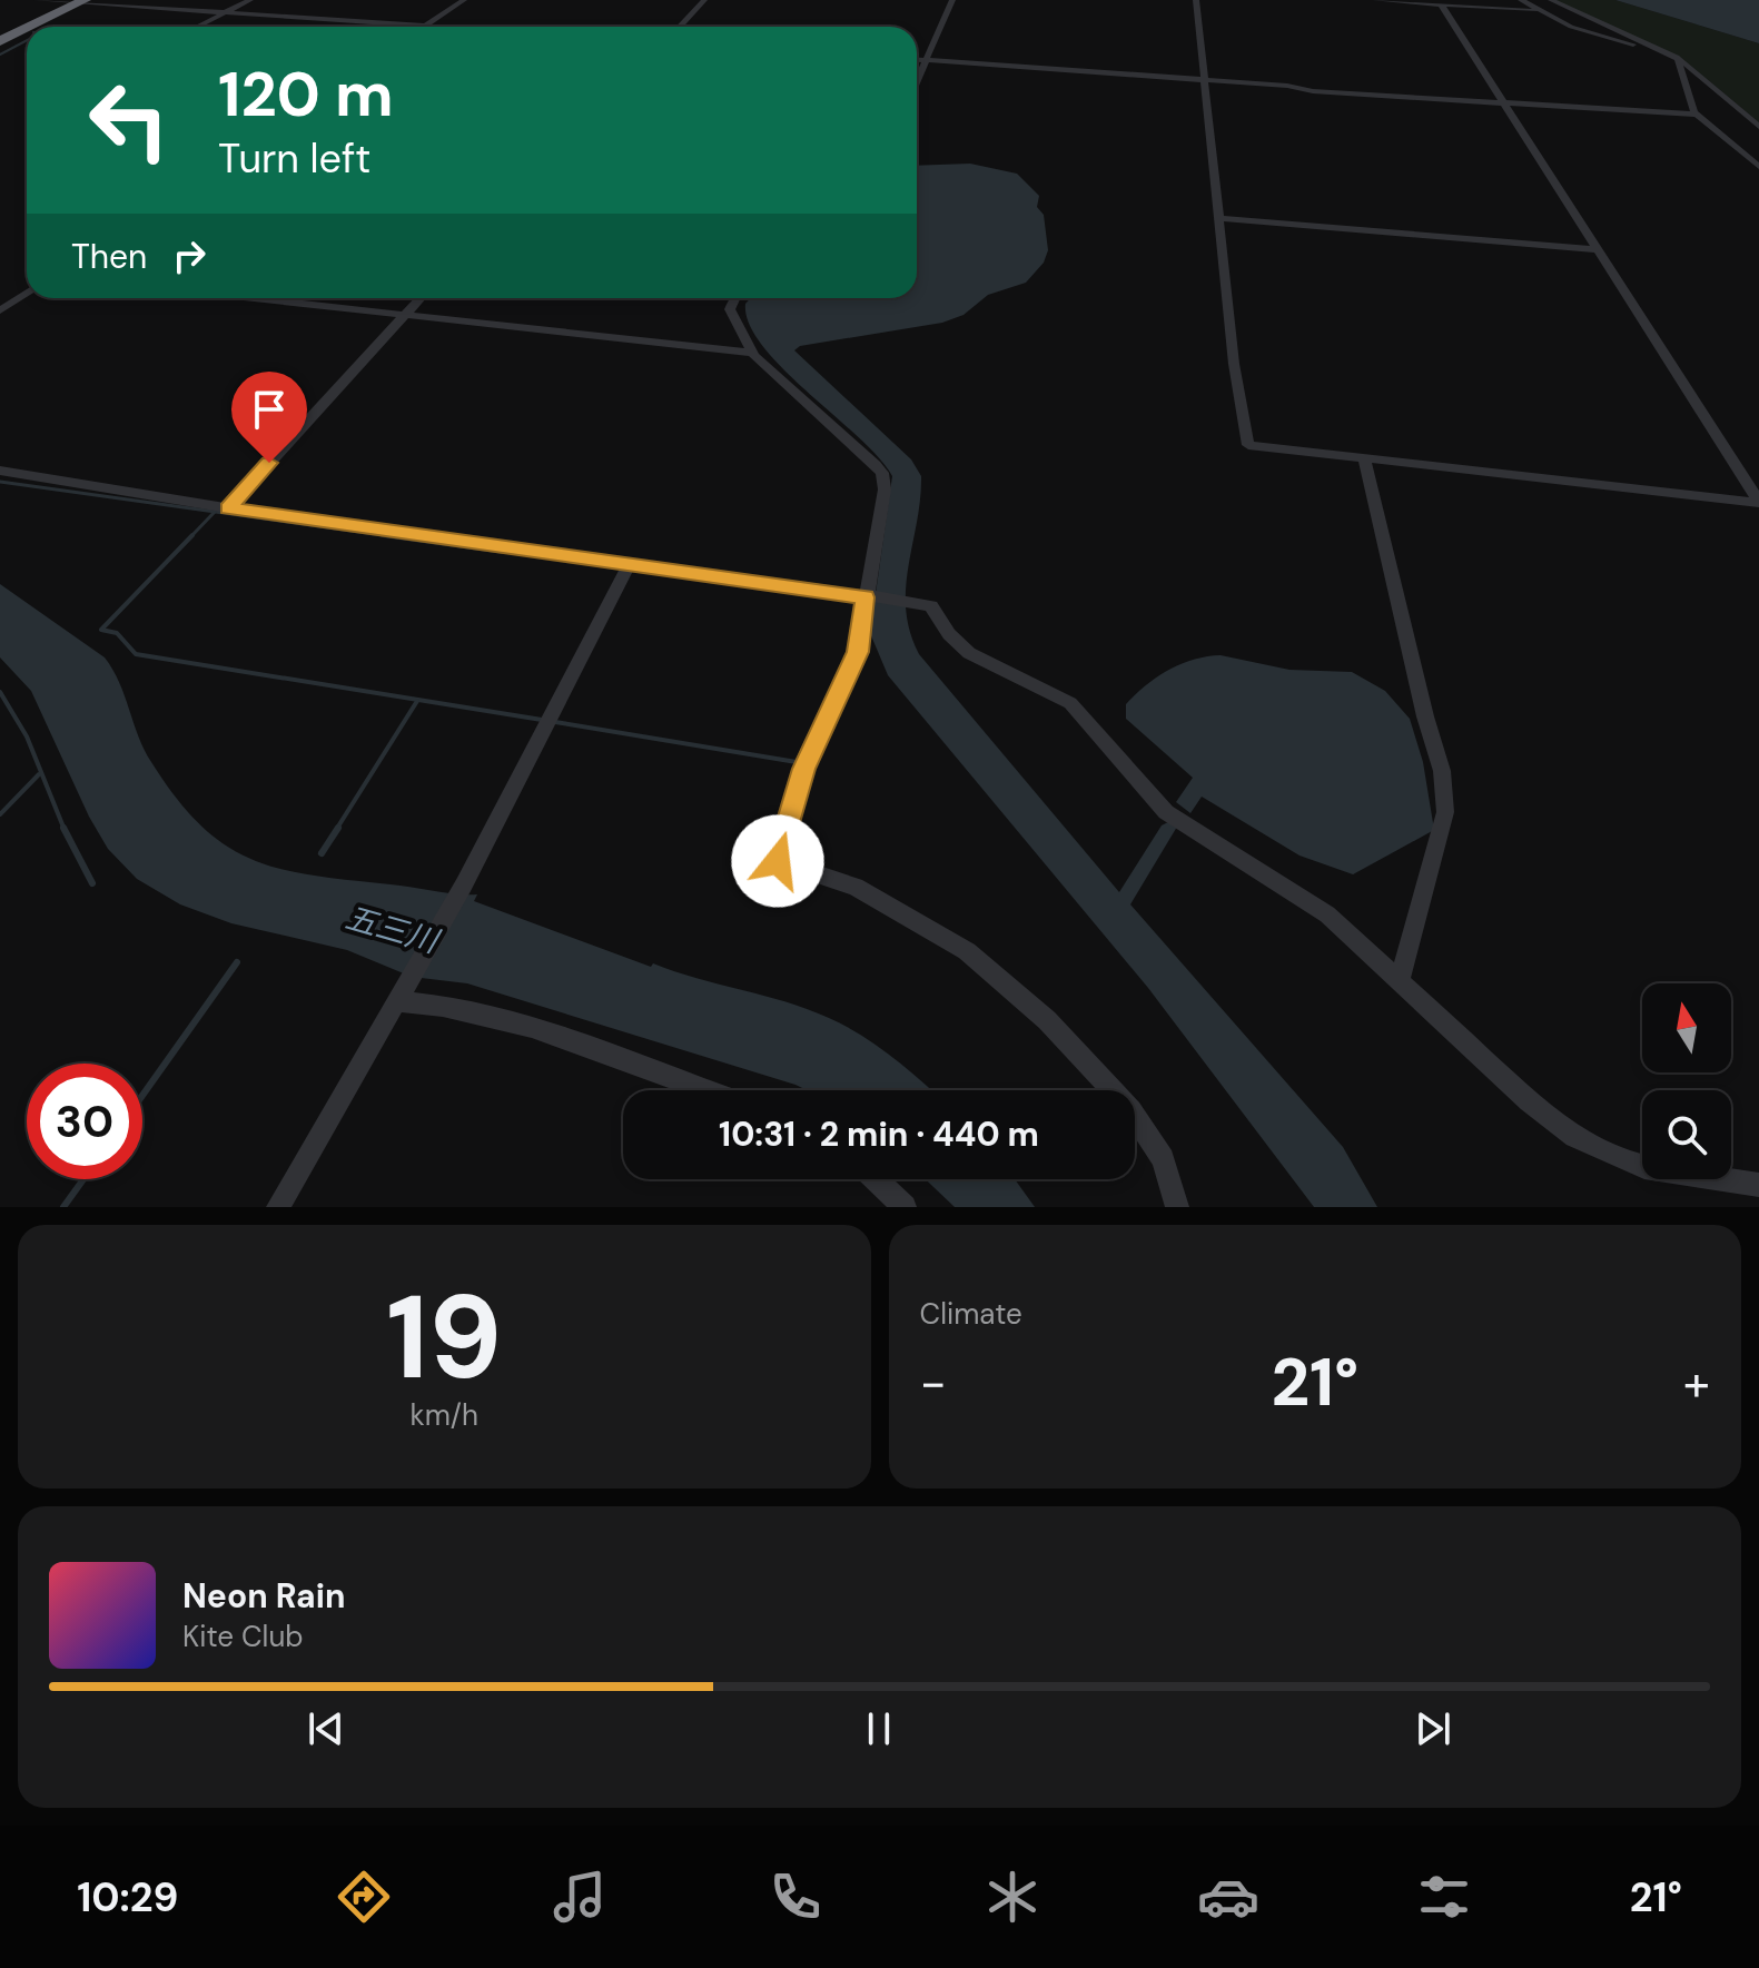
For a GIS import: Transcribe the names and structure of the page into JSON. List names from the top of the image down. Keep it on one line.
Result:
{"water":["五三川"],"north":"top","page":{"turn":["120 m","Turn left"],"then":"Then","limit":"30","trip":"10:31 · 2 min · 440 m","tile":[["19","km/h"],"Climate"],"heat":["−","21°","+"],"song":["Neon Rain","Kite Club"],"tabs":["10:29","21°"]}}
